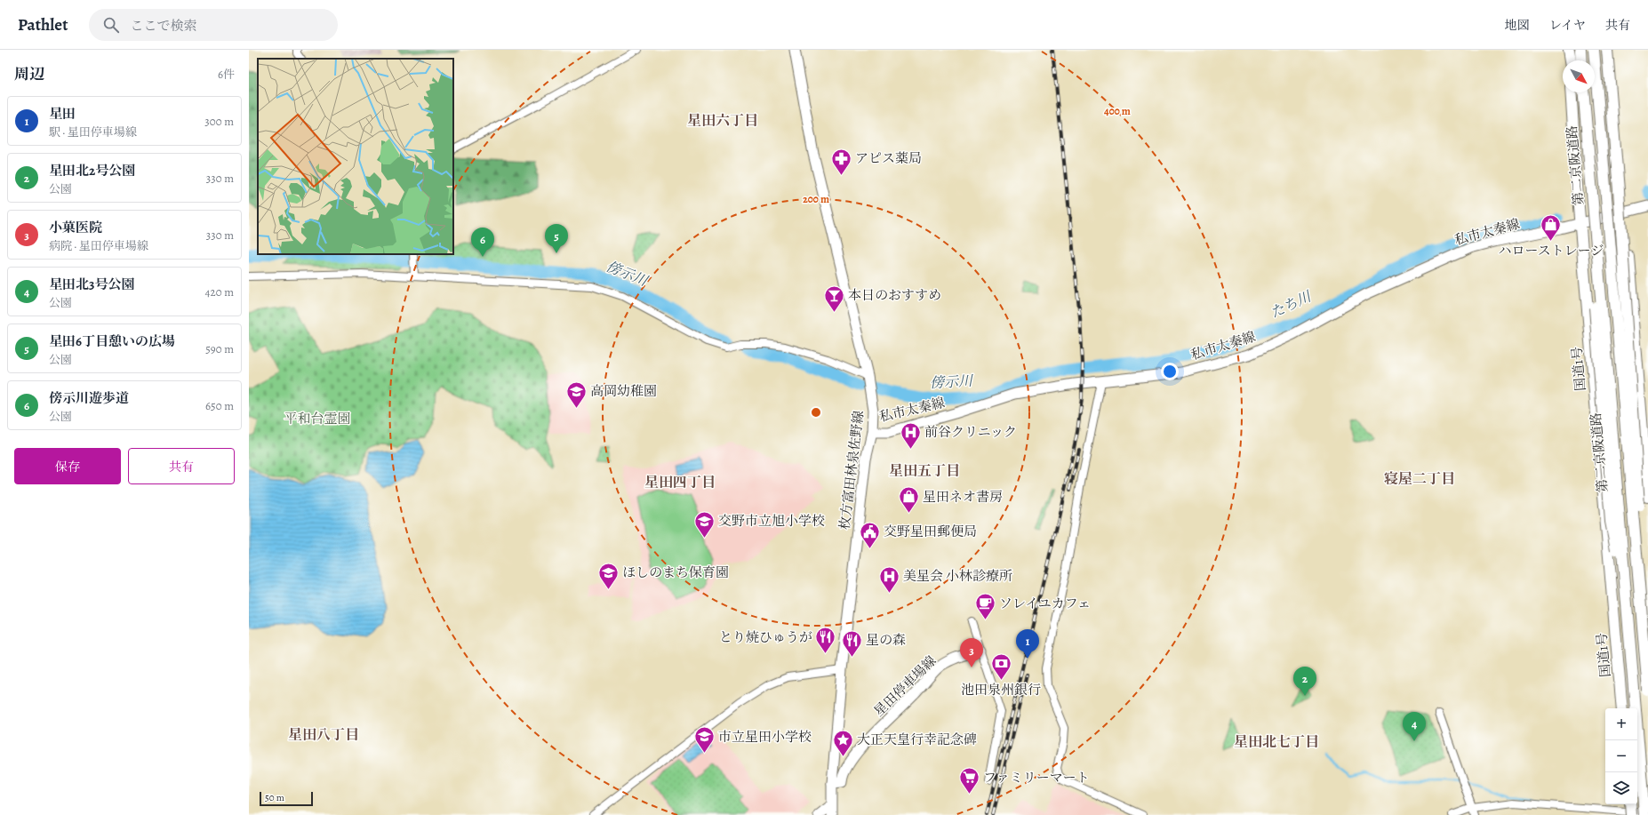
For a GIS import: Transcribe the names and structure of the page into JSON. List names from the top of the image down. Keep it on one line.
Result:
{"streets":{"highway":["第二京阪道路","国道1号"],"main road":["私市太秦線","枚方富田林泉佐野線","星田停車場線"]},"crossings":[["私市太秦線","国道1号"],["私市太秦線","枚方富田林泉佐野線"],["枚方富田林泉佐野線","星田停車場線"]],"districts":["星田六丁目","星田五丁目","寝屋二丁目","星田四丁目","星田八丁目","星田北七丁目"],"water":["傍示川","たち川"],"parks":["平和台霊園"],"places":{"pharmacy":["アピス薬局"],"shop":["ハローストレージ","星田ネオ書房"],"bar":["本日のおすすめ"],"school or university":["高岡幼稚園","交野市立旭小学校","ほしのまち保育園","市立星田小学校"],"hospital":["前谷クリニック","美星会 小林診療所"],"public building":["交野星田郵便局"],"cafe":["ソレイユカフェ"],"restaurant":["とり焼ひゅうが","星の森"],"bank":["池田泉州銀行"],"place":["大正天皇行幸記念碑"],"supermarket":["ファミリーマート"]},"scale_bar":"50 m","north":"bottom right","page":{"header":"Pathlet","search":"ここで検索","nav":["地図","レイヤ","共有"],"heading":["周辺","6件"],"list":[{"mark":"1","name":"星田","note":"駅 · 星田停車場線","value":"300 m"},{"mark":"2","name":"星田北2号公園","note":"公園","value":"330 m"},{"mark":"3","name":"小菓医院","note":"病院 · 星田停車場線","value":"330 m"},{"mark":"4","name":"星田北3号公園","note":"公園","value":"420 m"},{"mark":"5","name":"星田6丁目憩いの広場","note":"公園","value":"590 m"},{"mark":"6","name":"傍示川遊歩道","note":"公園","value":"650 m"}],"pins":["5","6","1","3","2","4"],"buttons":["保存","共有"],"map_buttons":["+","−"],"scale":"50 m"},"rings":["400 m","200 m"]}
